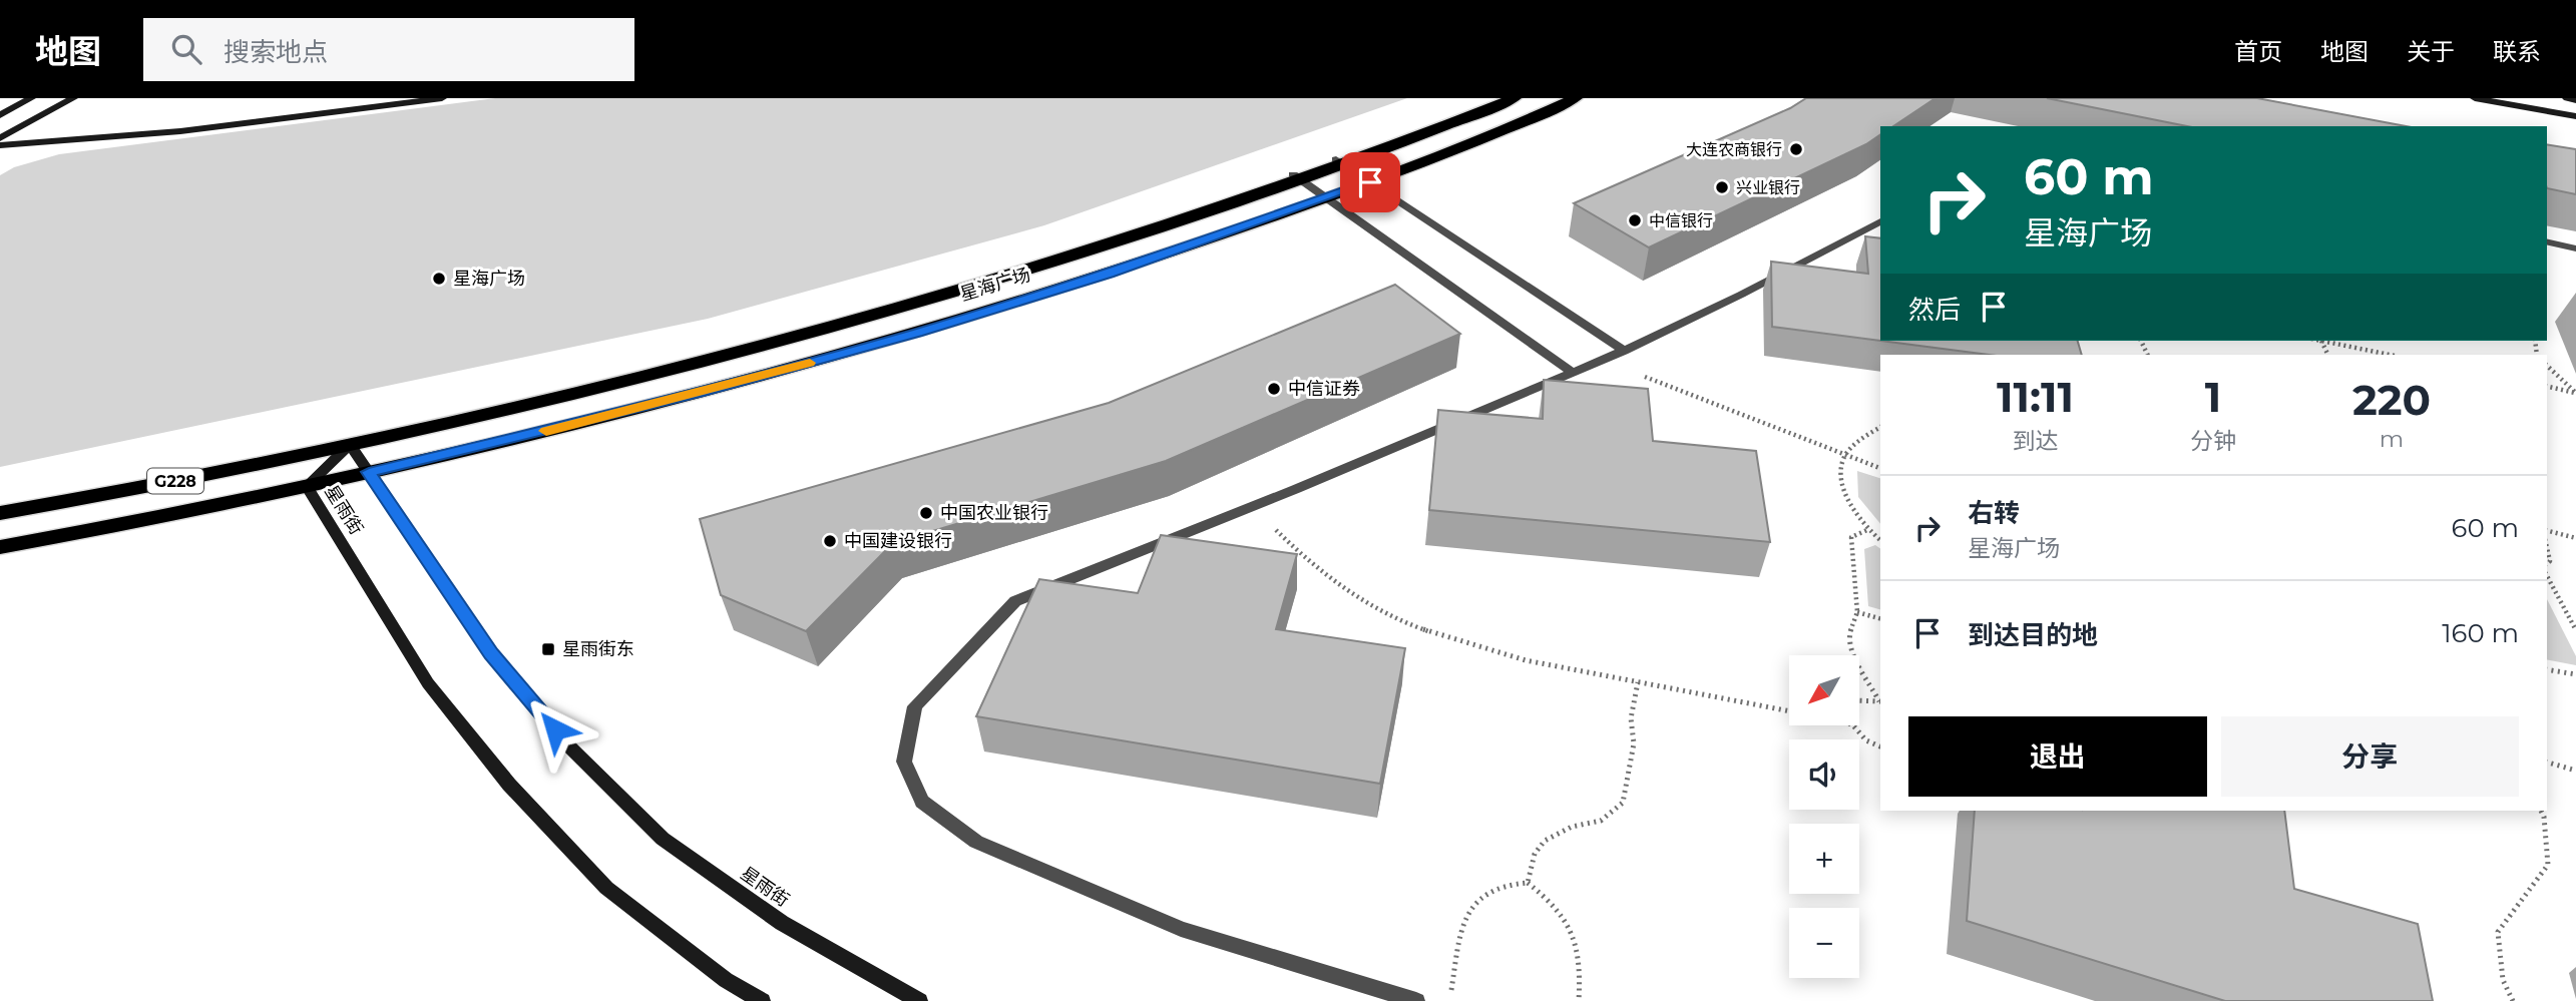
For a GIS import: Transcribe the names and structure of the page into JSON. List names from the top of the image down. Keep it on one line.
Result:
{"streets":{"highway":["星海广场","G228"],"street":["星雨街"]},"crossings":[["星海广场","星雨街"]],"places":{"other":["大连农商银行","兴业银行","中信银行","星海广场","中信证券","中国农业银行","中国建设银行"],"transit":["星雨街东"]},"north":"bottom left","page":{"header":"地图","search":"搜索地点","nav":["首页","地图","关于","联系"],"turn":["60 m","星海广场"],"then":"然后","eta":["11:11","到达","1","分钟","220","m"],"list":[{"name":"右转","note":"星海广场","value":"60 m"},{"name":"到达目的地","value":"160 m"}],"map_buttons":["+","−"],"buttons":["退出","分享"]}}
